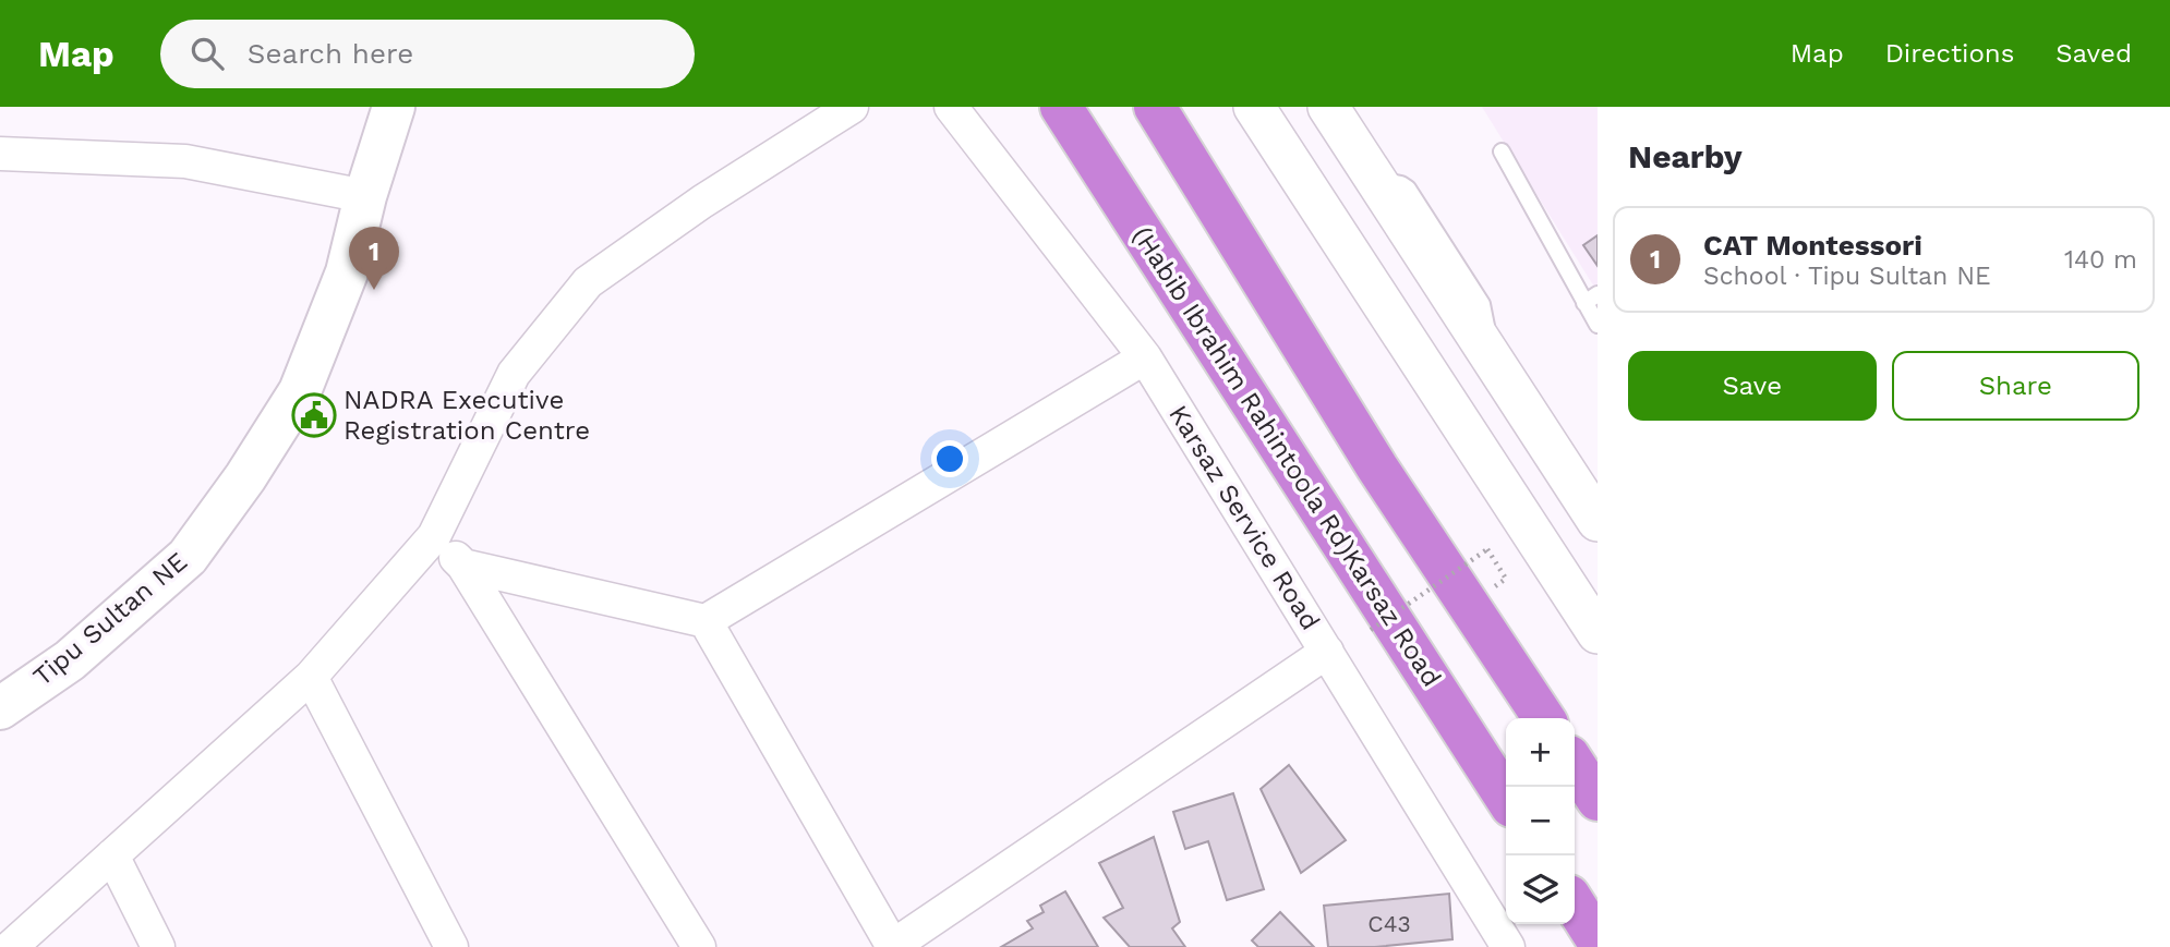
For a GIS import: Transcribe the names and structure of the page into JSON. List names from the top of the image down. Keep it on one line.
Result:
{"streets":{"highway":["(Habib Ibrahim Rahintoola Rd)Karsaz Road"],"main road":["Tipu Sultan NE"],"street":["Karsaz Service Road"]},"places":{"public building":["NADRA Executive Registration Centre"]},"house_numbers":["C43"],"page":{"header":"Map","search":"Search here","nav":["Map","Directions","Saved"],"heading":"Nearby","list":[{"mark":"1","name":"CAT Montessori","note":"School · Tipu Sultan NE","value":"140 m"}],"pins":"1","buttons":["Save","Share"],"map_buttons":["+","−"]}}
